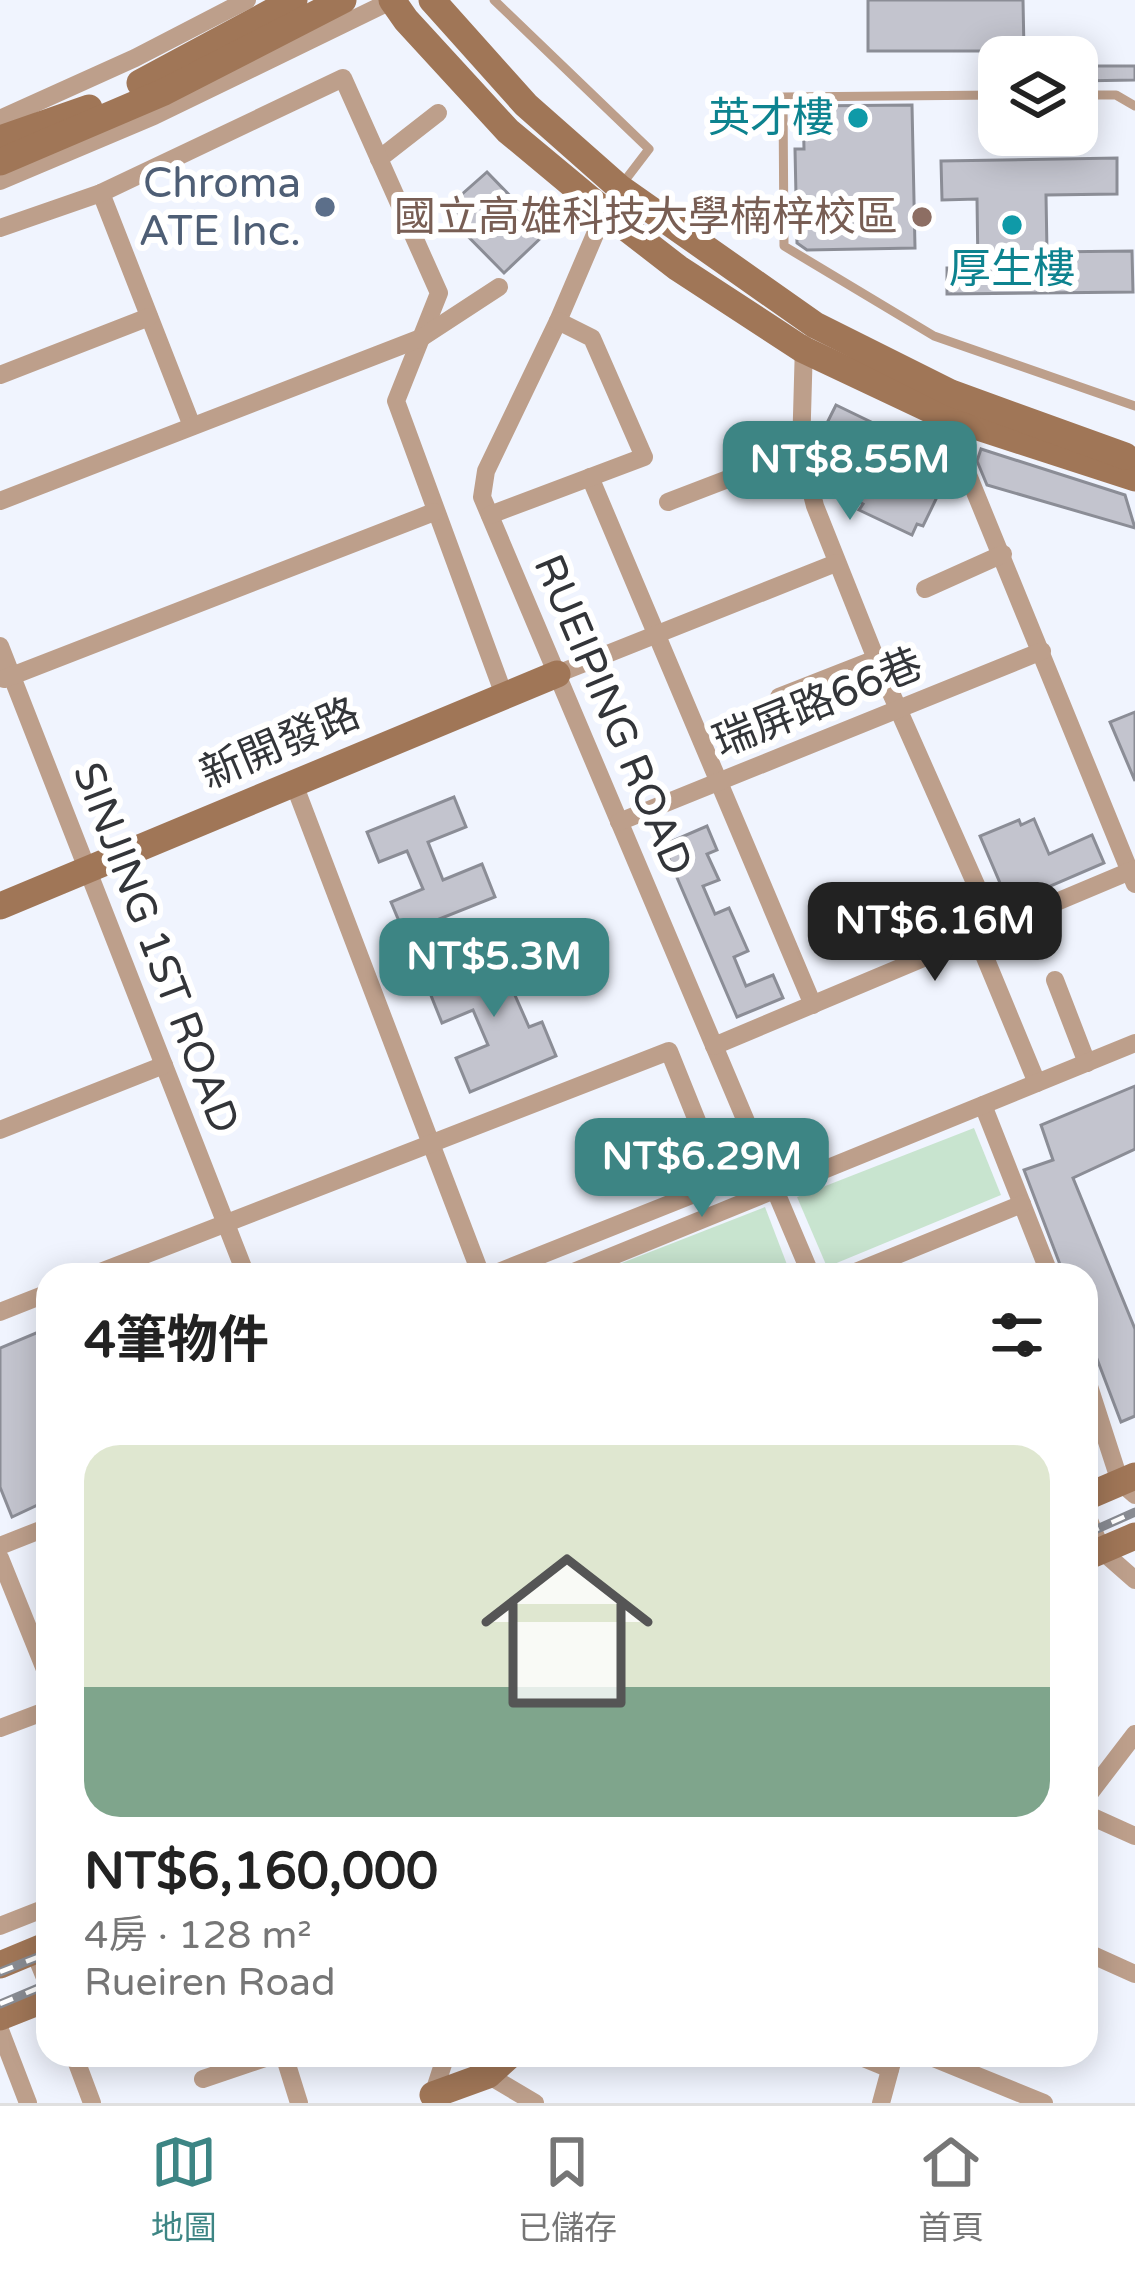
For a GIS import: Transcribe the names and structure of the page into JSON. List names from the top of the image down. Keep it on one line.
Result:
{"streets":{"street":["瑞屏路66巷","RUEIPING ROAD","新開發路","SINJING 1ST ROAD"]},"crossings":[["瑞屏路66巷","RUEIPING ROAD"],["RUEIPING ROAD","新開發路"],["新開發路","SINJING 1ST ROAD"]],"places":["英才樓","Chroma ATE Inc.","國立高雄科技大學楠梓校區","厚生樓"],"page":{"price":["NT$8.55M","NT$6.16M","NT$5.3M","NT$6.29M"],"heading":"4筆物件","list":[{"name":"NT$6,160,000","note":"4房 · 128 m² · Rueiren Road"}],"tabs":["地圖","已儲存","首頁"]}}
